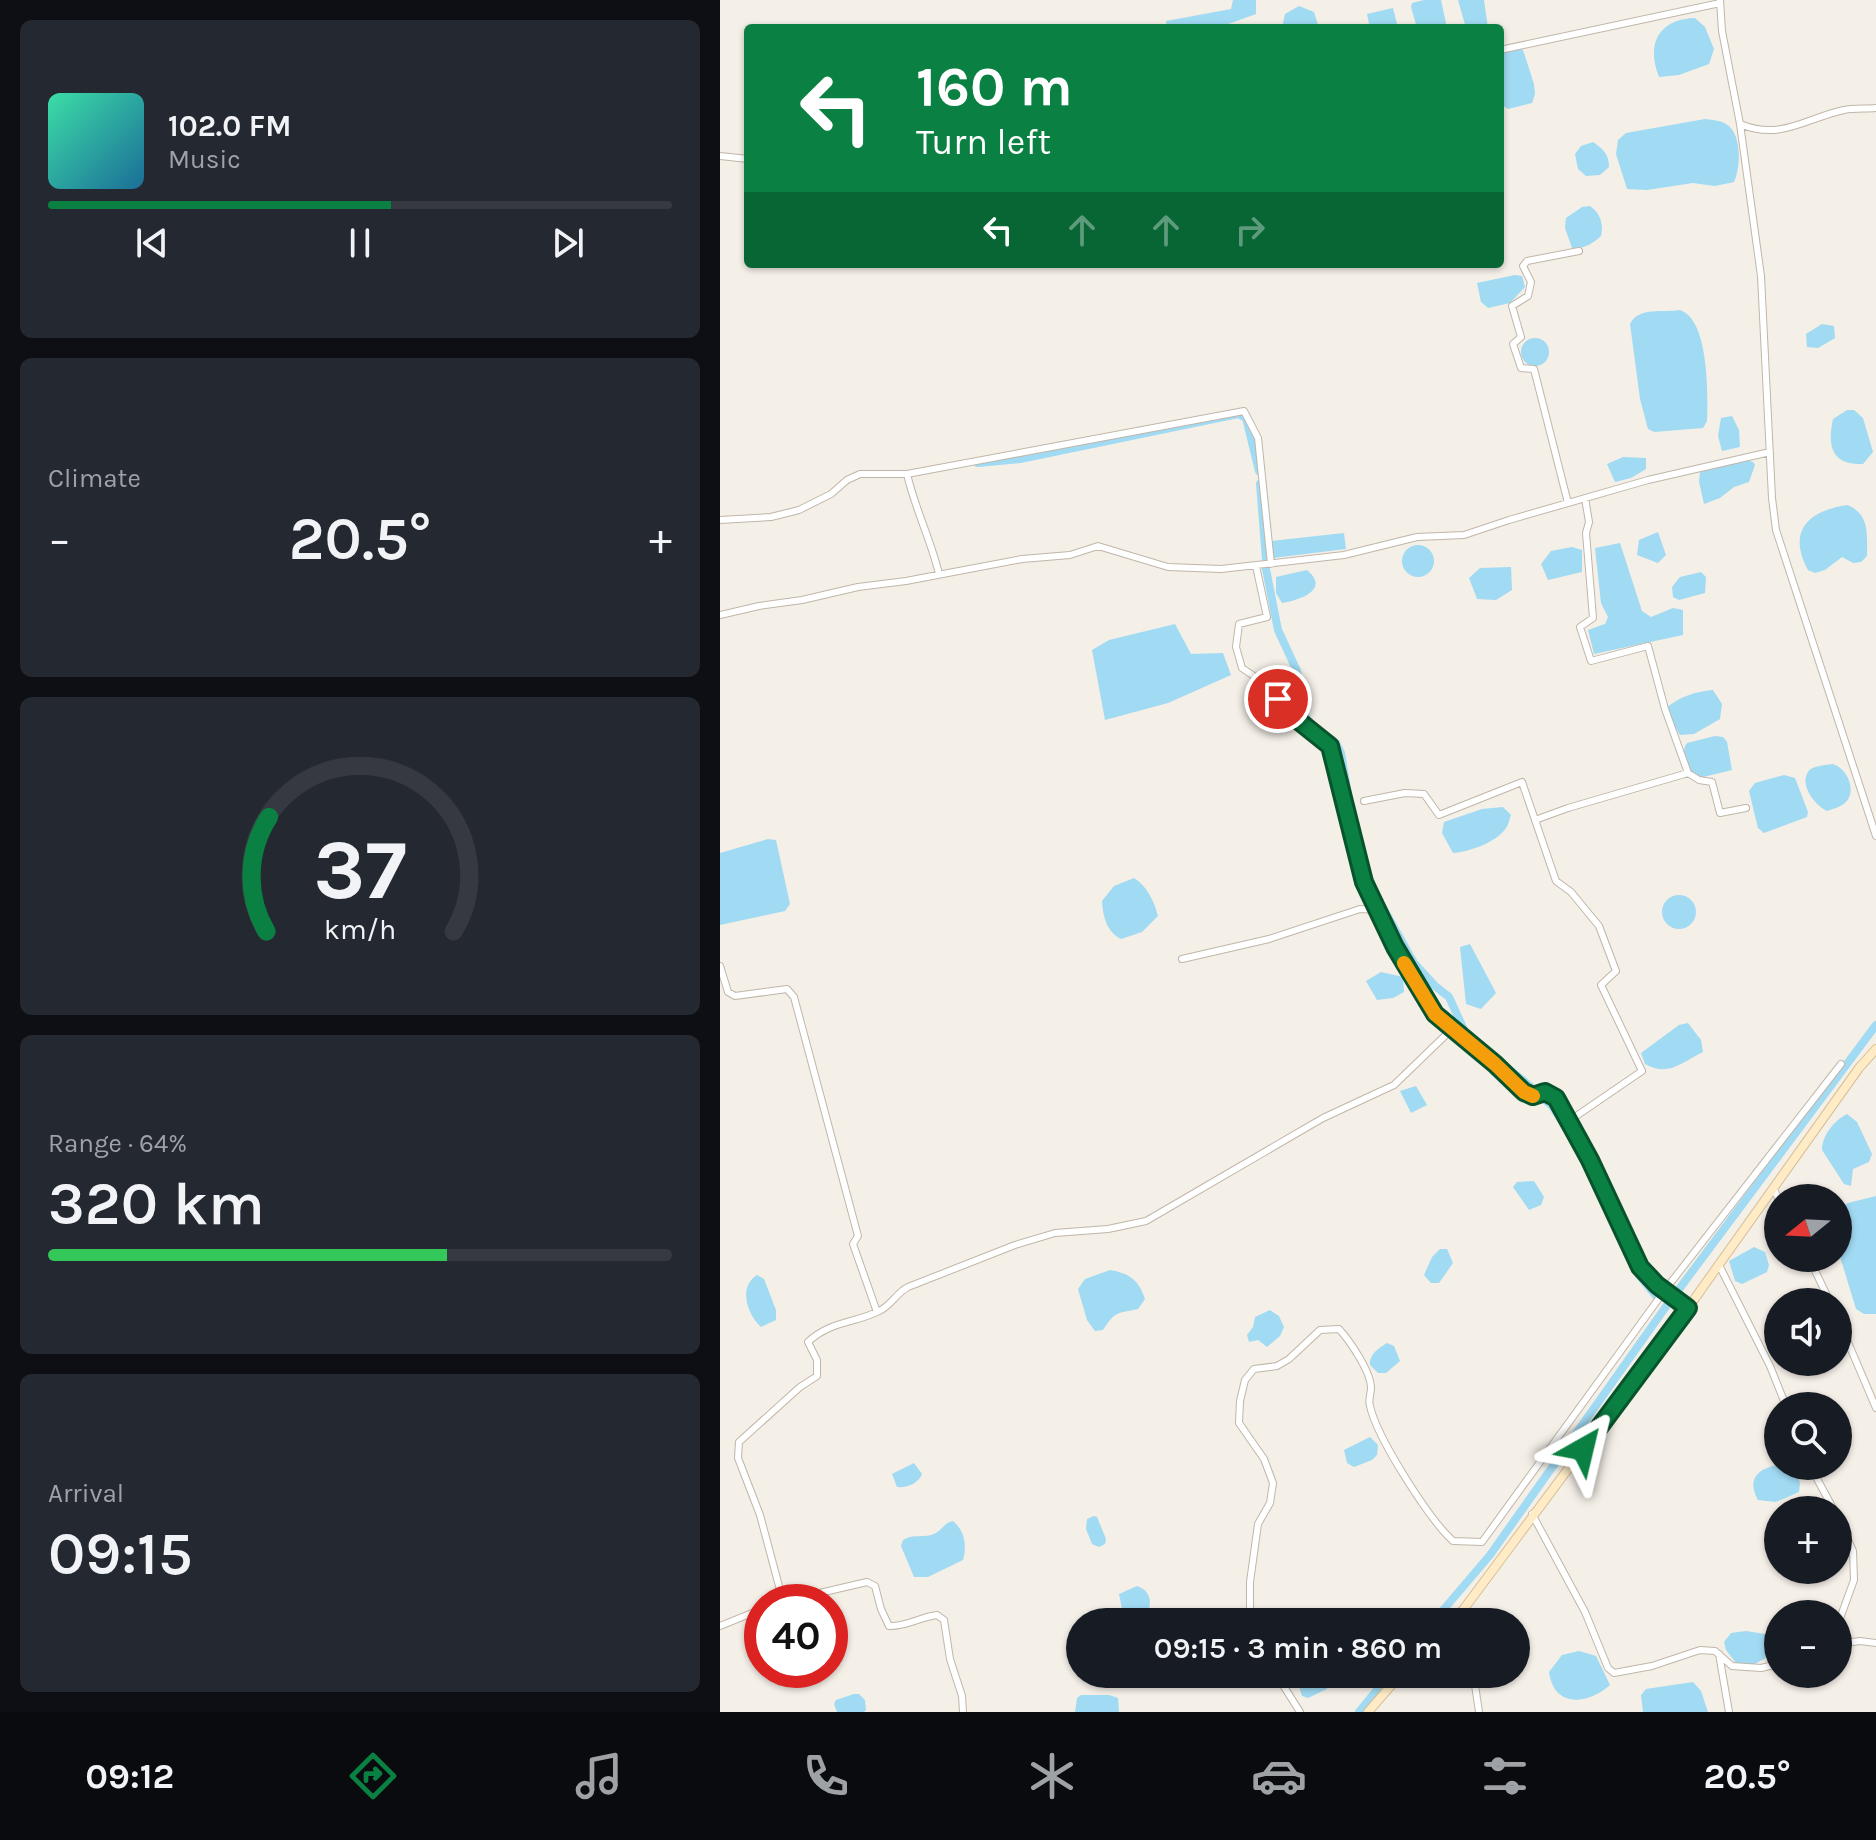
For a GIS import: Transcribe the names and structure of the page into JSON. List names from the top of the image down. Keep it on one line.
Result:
{"north":"left","page":{"turn":["160 m","Turn left"],"song":["102.0 FM","Music"],"tile":["Climate",["Range · 64%","320 km"],["Arrival","09:15"]],"heat":["−","20.5°","+"],"map_buttons":["+","−"],"limit":"40","trip":"09:15 · 3 min · 860 m","tabs":["09:12","20.5°"],"gauge":["37","km/h"]}}
